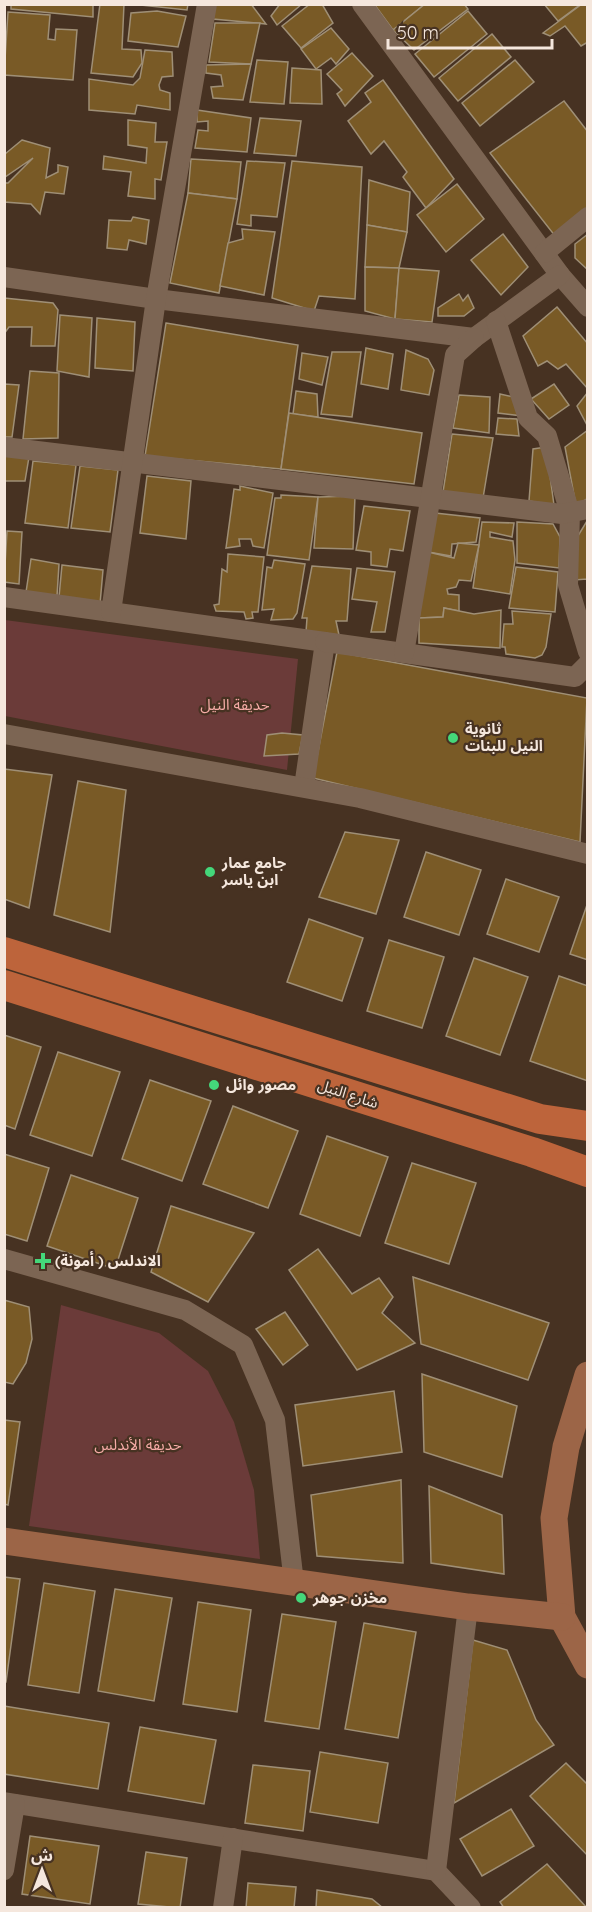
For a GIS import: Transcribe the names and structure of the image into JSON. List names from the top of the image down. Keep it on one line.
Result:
{"streets":{"main road":["شارع النيل"]},"parks":["حديقة النيل","حديقة الأندلس"],"places":{"other":["ثانوية النيل للبنات","جامع عمار ابن ياسر","مصور وائل","مخزن جوهر"],"health":["الاندلس ( أمونة)"]},"scale_bar":"50 m","north":"top"}
